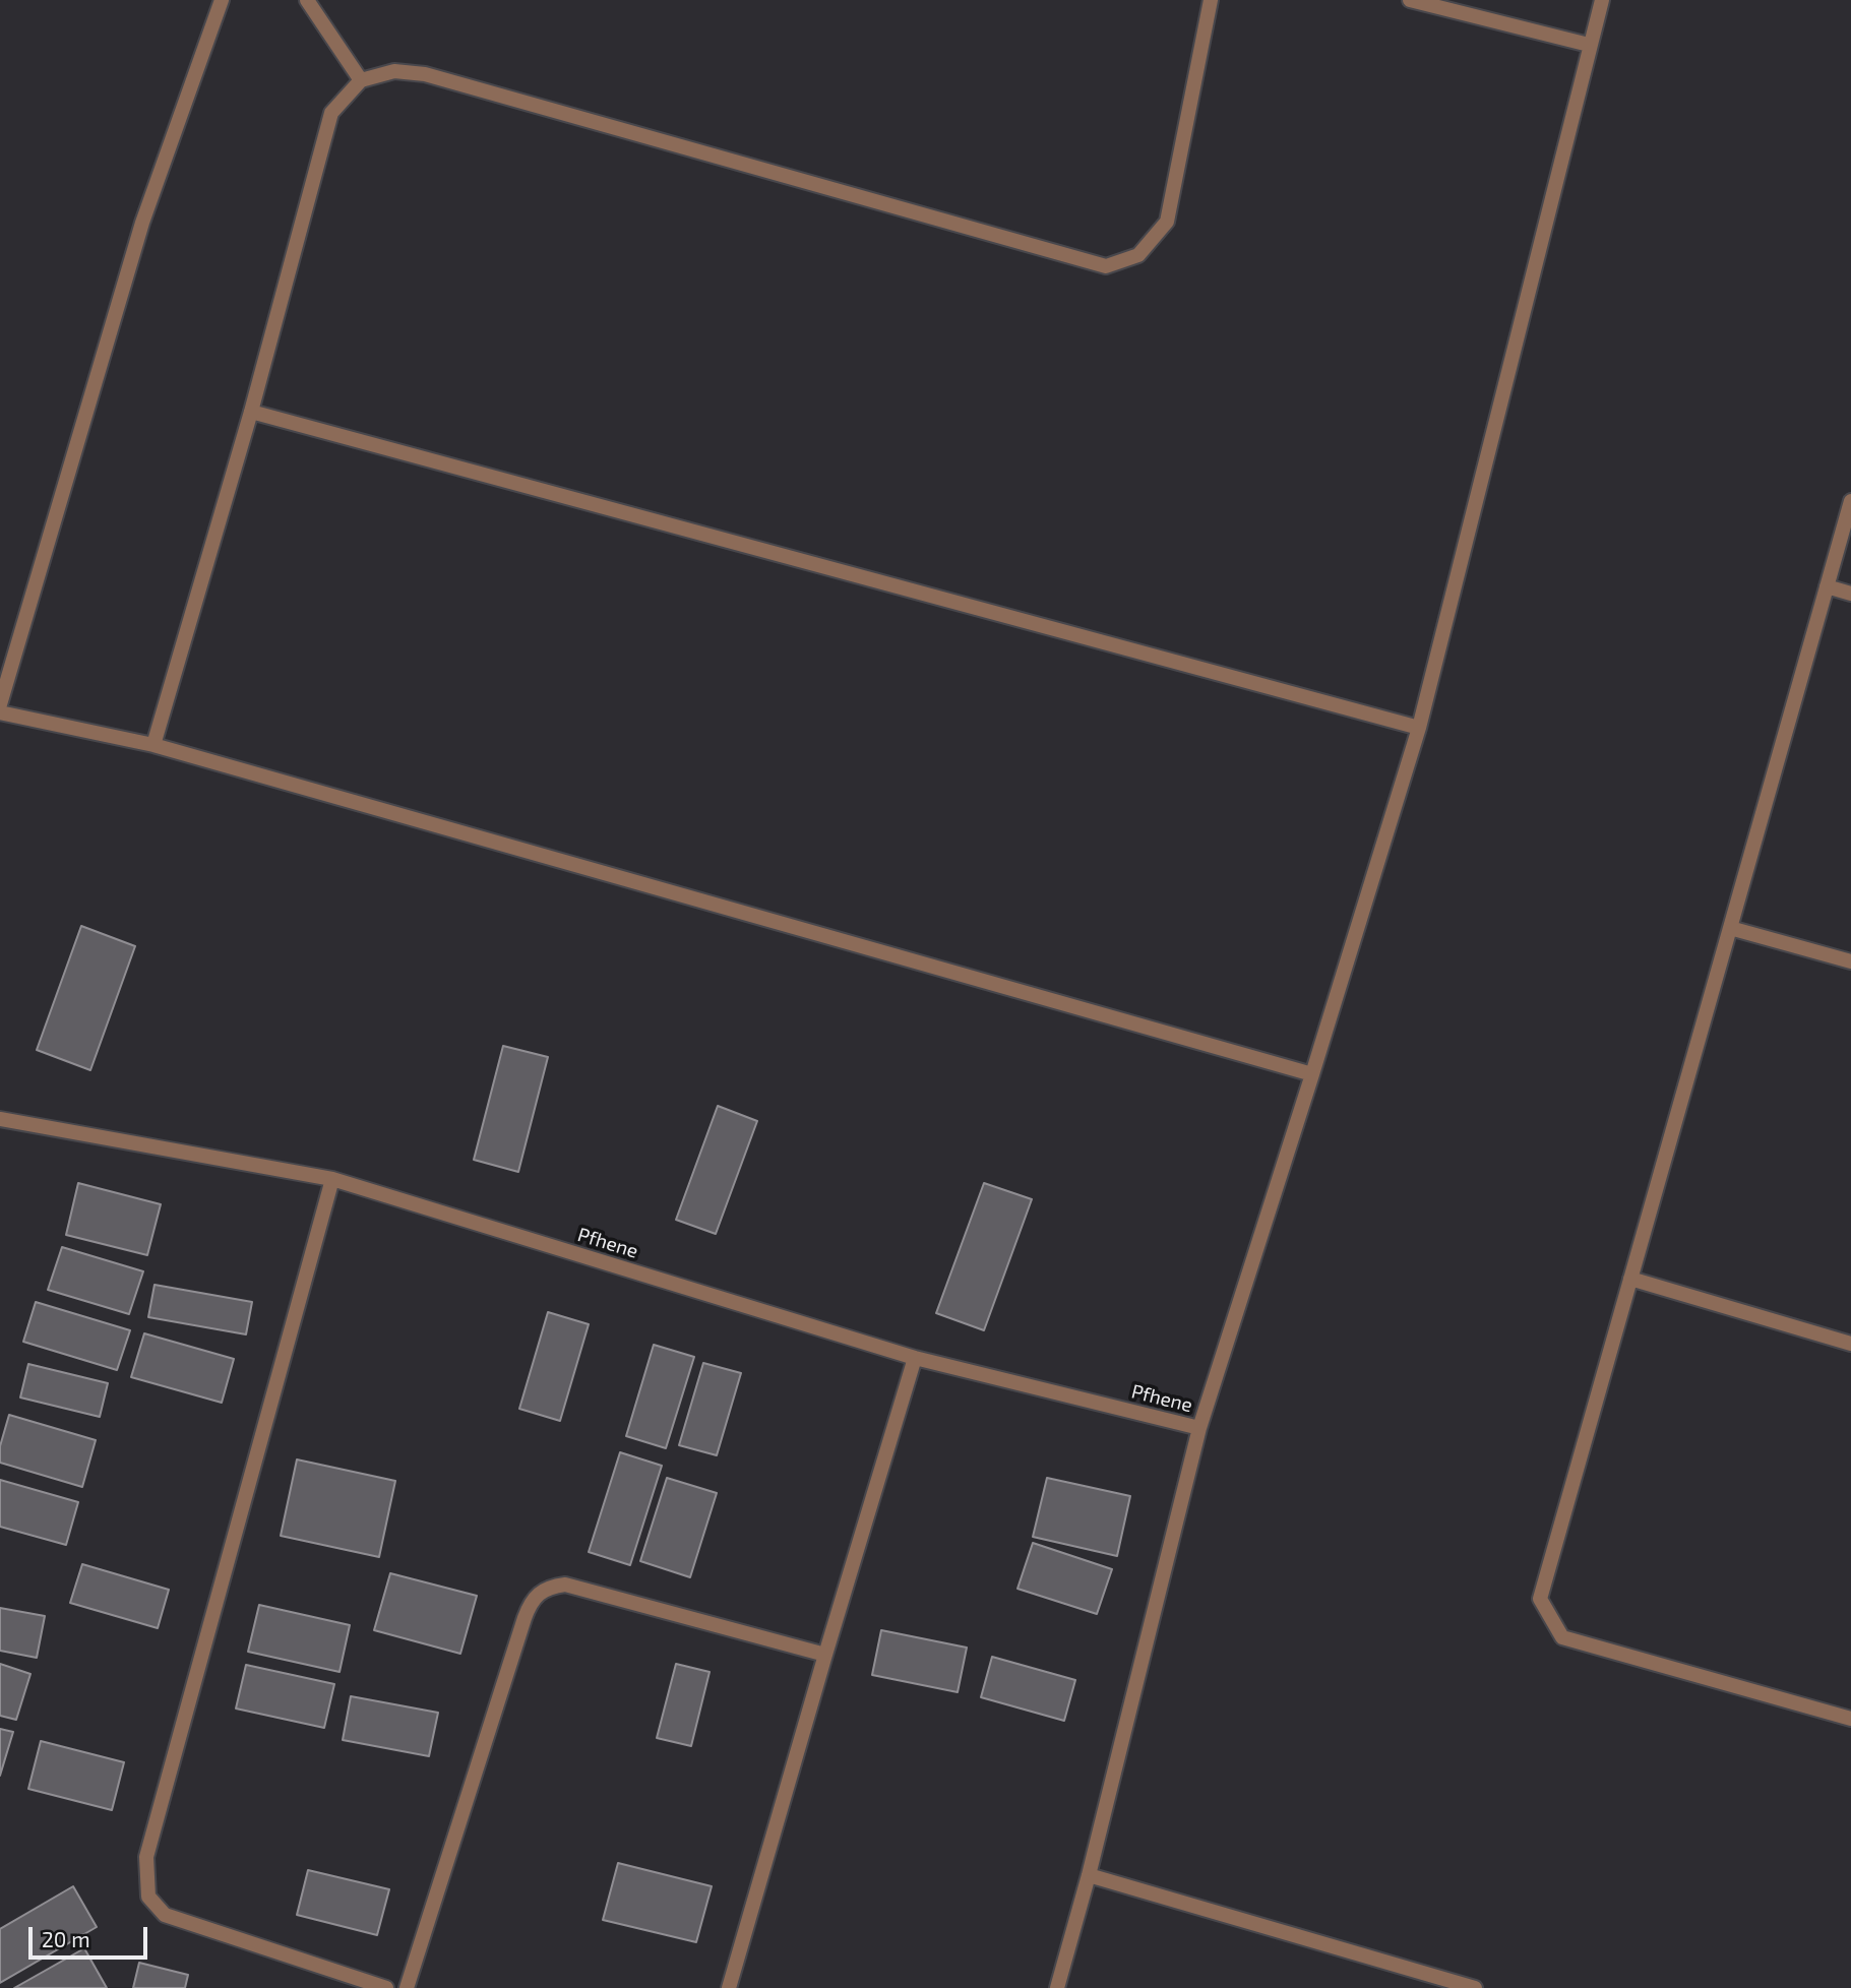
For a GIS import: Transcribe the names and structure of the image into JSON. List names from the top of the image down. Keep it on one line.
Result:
{"streets":{"street":["Pfhene"]},"scale_bar":"20 m"}
